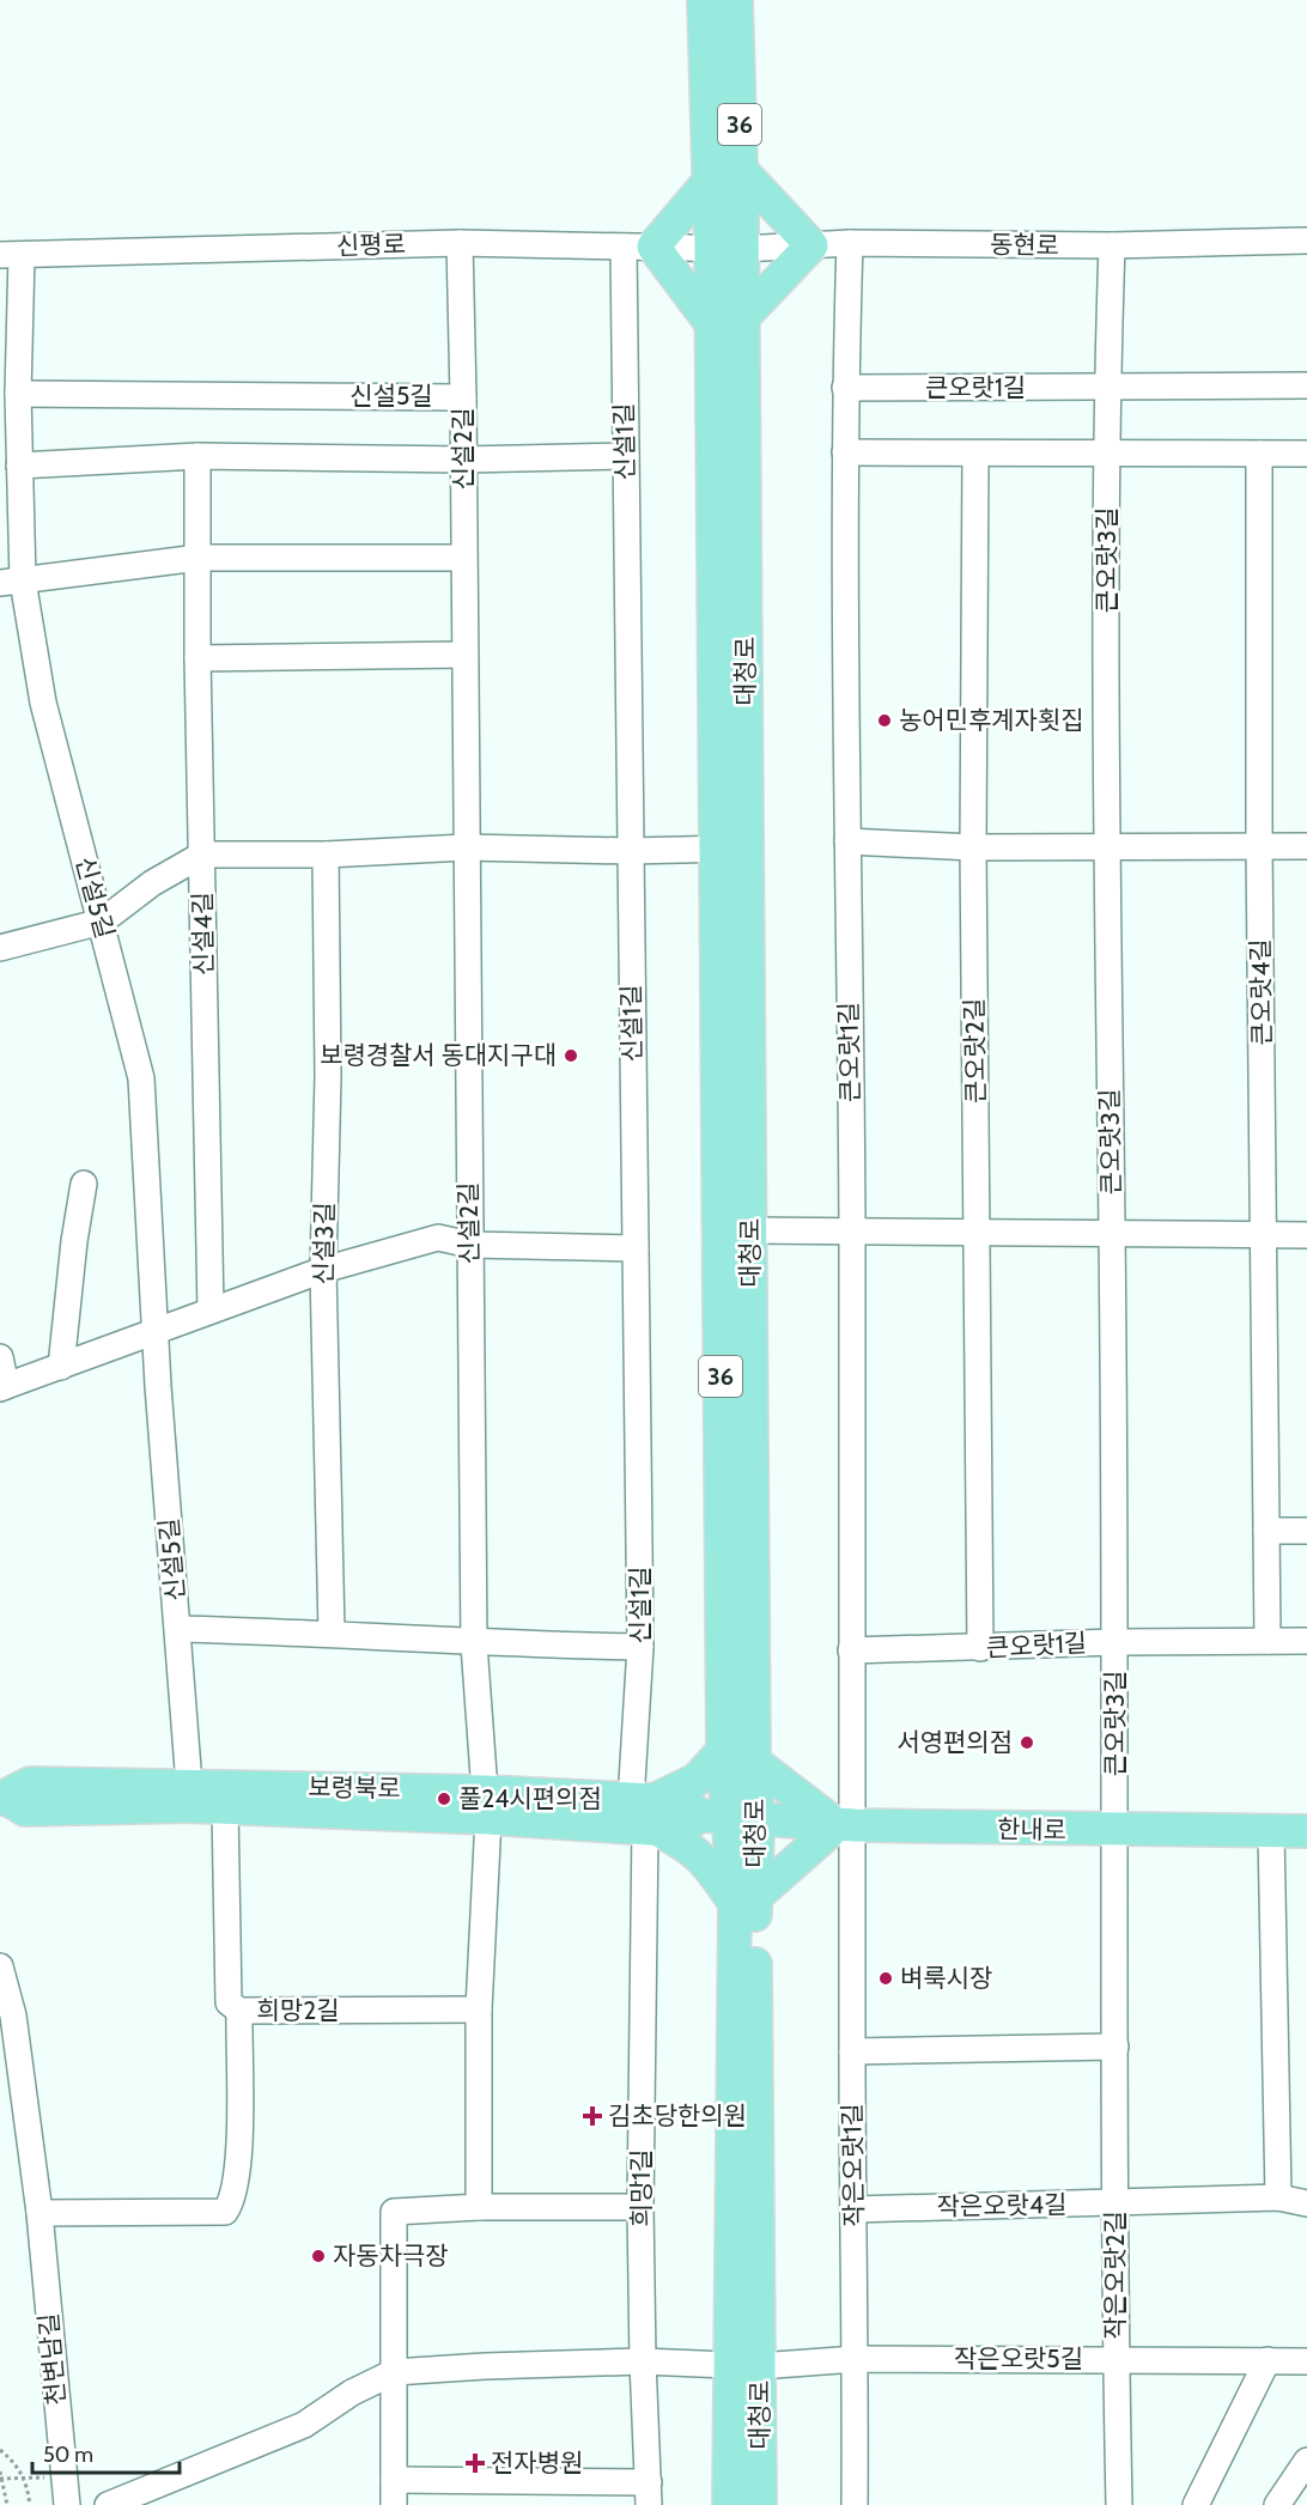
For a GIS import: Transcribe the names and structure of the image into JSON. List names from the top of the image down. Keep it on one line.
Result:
{"streets":{"main road":["36","대청로","보령북로","한내로"],"street":["신평로","동현로","큰오랏1길","신설5길","신설1길","신설2길","큰오랏3길","신설4길","큰오랏4길","큰오랏2길","신설3길","희망2길","작은오랏1길","희망1길","작은오랏4길","작은오랏2길","천변남길","작은오랏5길"]},"crossings":[["신평로","동현로"],["신평로","신설5길"],["신평로","신설1길"],["신평로","신설2길"],["신평로","대청로"],["동현로","큰오랏1길"],["동현로","큰오랏3길"],["동현로","대청로"],["큰오랏1길","큰오랏3길"],["큰오랏1길","큰오랏4길"],["큰오랏1길","큰오랏2길"],["큰오랏1길","한내로"],["큰오랏1길","작은오랏1길"],["신설5길","신설2길"],["신설5길","보령북로"],["신설1길","보령북로"],["신설1길","희망1길"],["신설2길","보령북로"],["큰오랏3길","한내로"],["큰오랏3길","작은오랏2길"],["대청로","보령북로"],["대청로","한내로"],["대청로","희망1길"],["대청로","작은오랏5길"],["보령북로","한내로"],["보령북로","희망2길"],["보령북로","희망1길"],["한내로","작은오랏1길"],["한내로","작은오랏2길"],["작은오랏1길","작은오랏4길"],["작은오랏1길","작은오랏5길"],["작은오랏4길","작은오랏2길"],["작은오랏2길","작은오랏5길"]],"places":{"other":["농어민후계자횟집","보령경찰서 동대지구대","서영편의점","풀24시편의점","벼룩시장","자동차극장"],"health":["김초당한의원","전자병원"]},"scale_bar":"50 m"}
